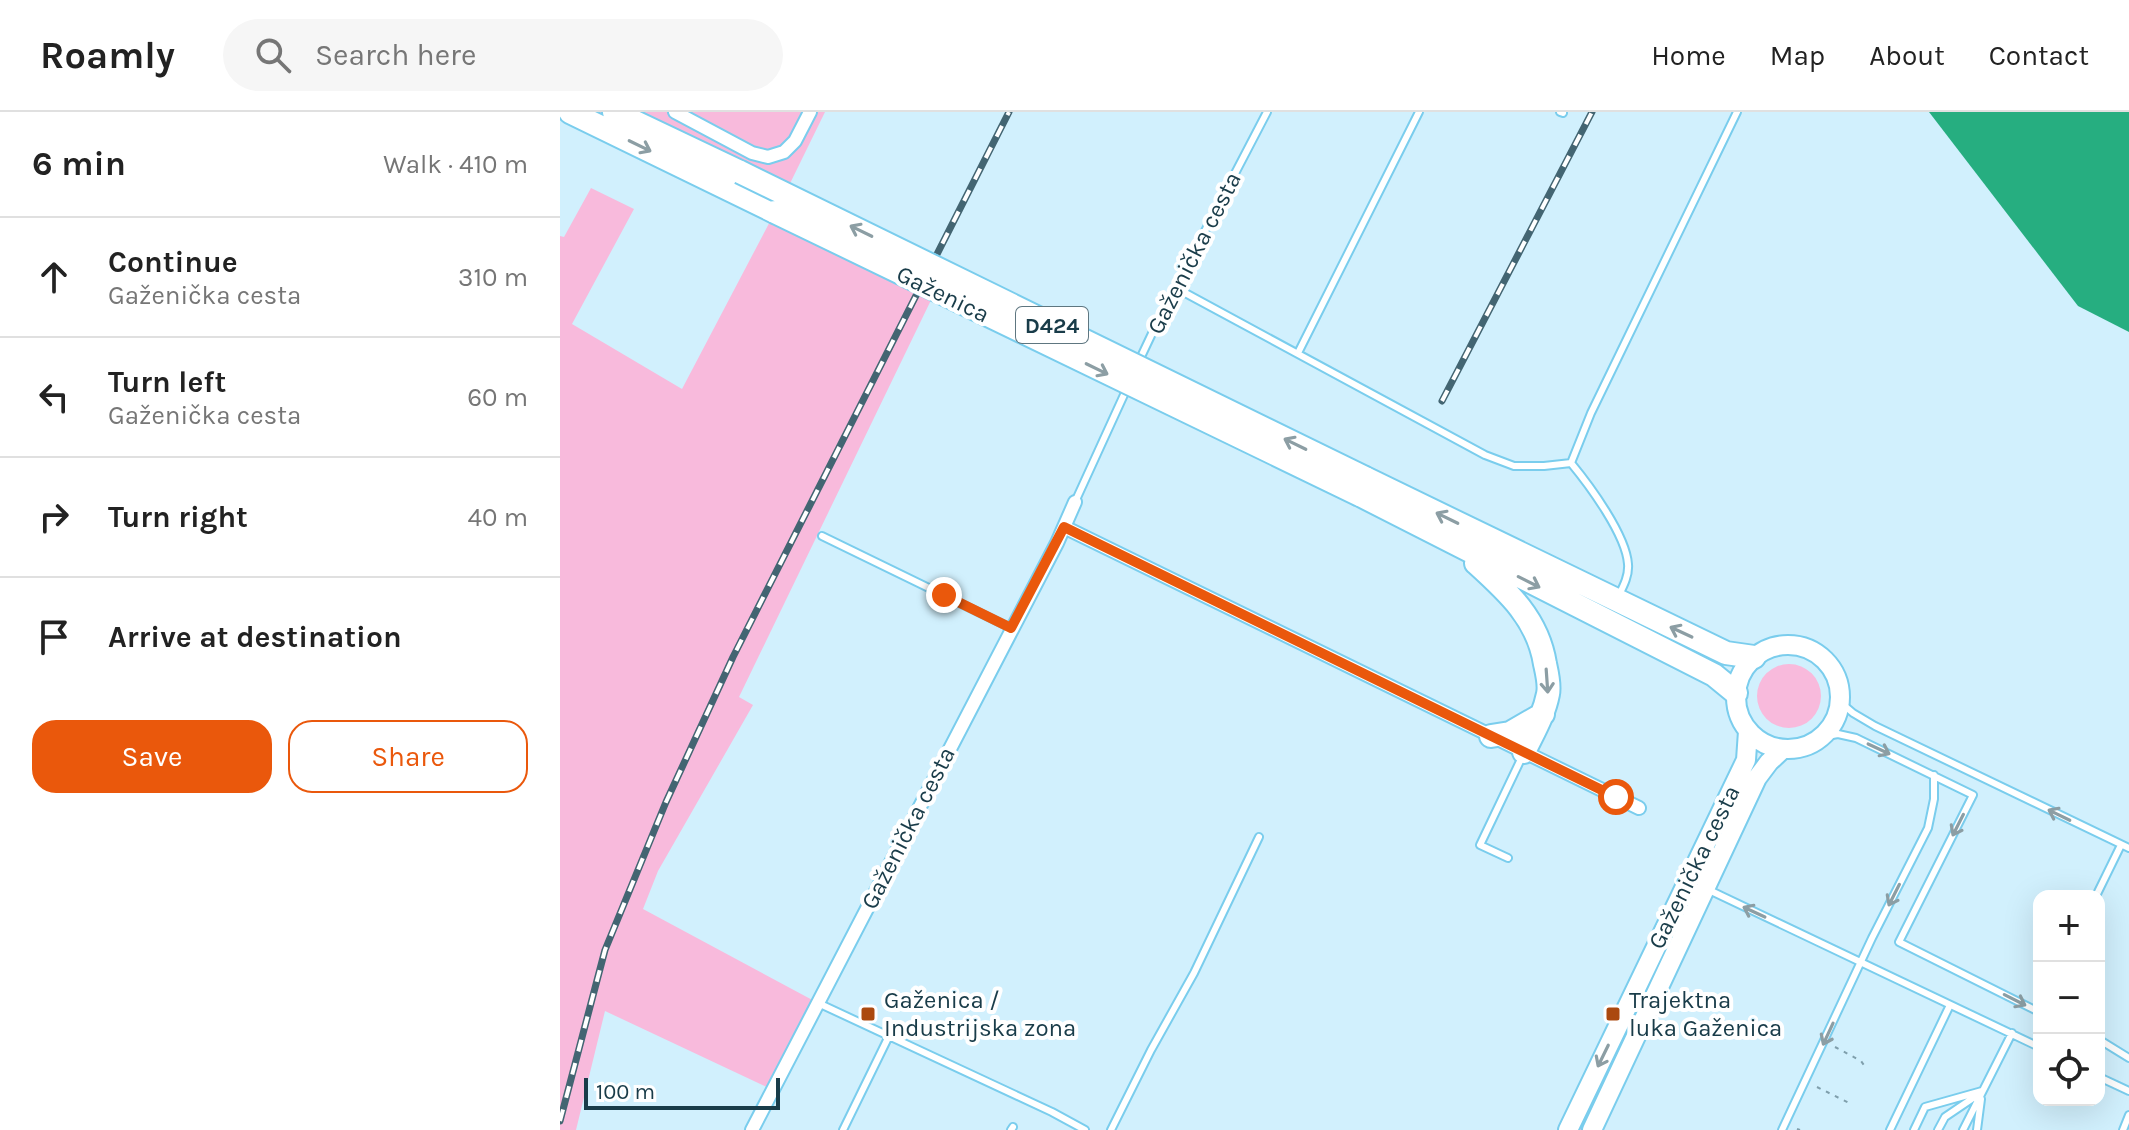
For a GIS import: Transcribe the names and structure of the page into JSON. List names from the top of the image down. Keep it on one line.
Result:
{"streets":{"highway":["Gaženica","D424"],"main road":["Gaženička cesta"]},"crossings":[["Gaženička cesta","D424"],["Gaženica","D424"]],"places":{"transit":["Gaženica / Industrijska zona","Trajektna luka Gaženica"]},"scale_bar":"100 m","page":{"header":"Roamly","search":"Search here","nav":["Home","Map","About","Contact"],"heading":["6 min","Walk · 410 m"],"list":[["Continue","Gaženička cesta","310 m"],["Turn left","Gaženička cesta","60 m"],["Turn right","40 m"],"Arrive at destination"],"buttons":["Save","Share"],"map_buttons":["+","−"],"scale":"100 m"}}
